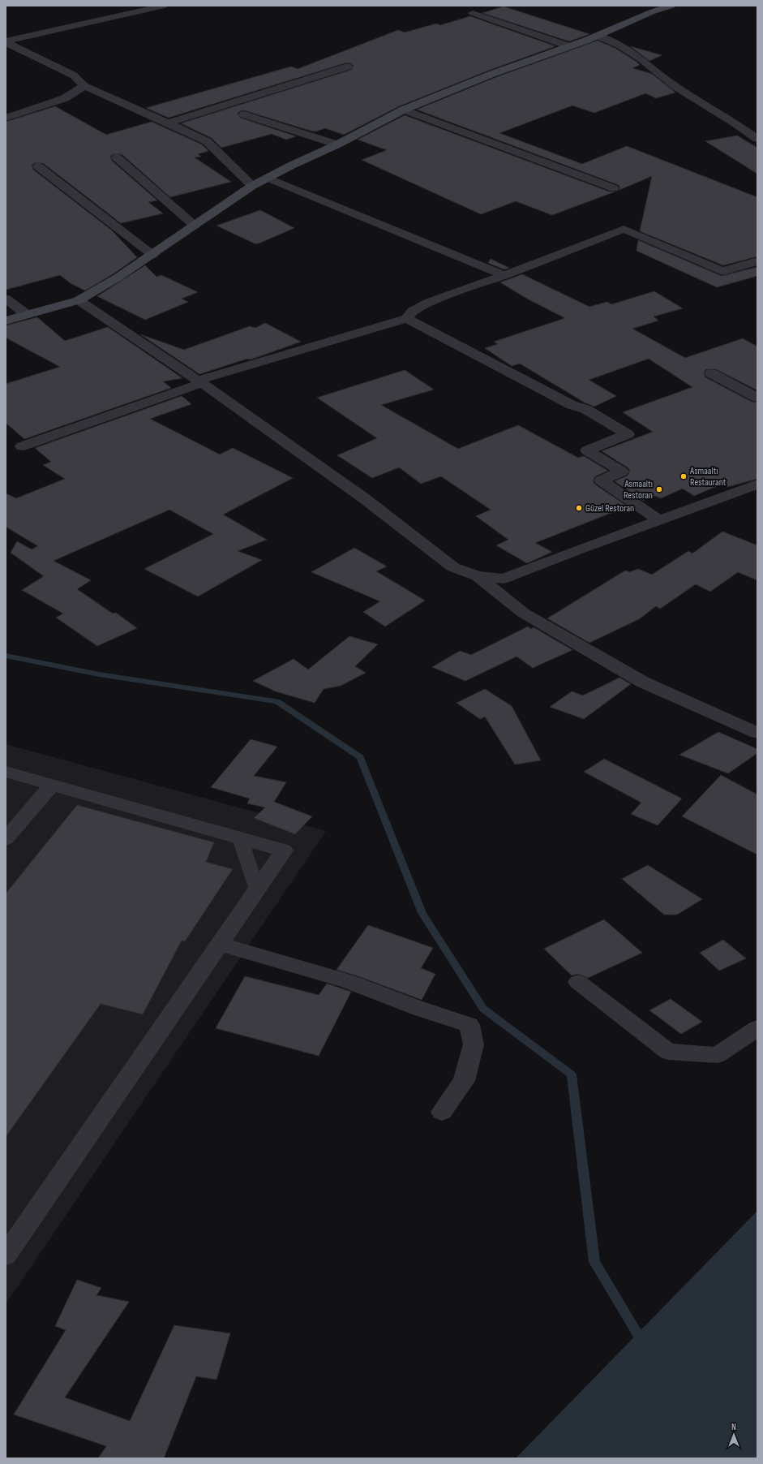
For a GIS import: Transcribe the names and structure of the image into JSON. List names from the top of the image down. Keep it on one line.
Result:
{"places":["Asmaaltı Restaurant","Asmaaltı Restoran","Güzel Restoran"],"north":"top"}
